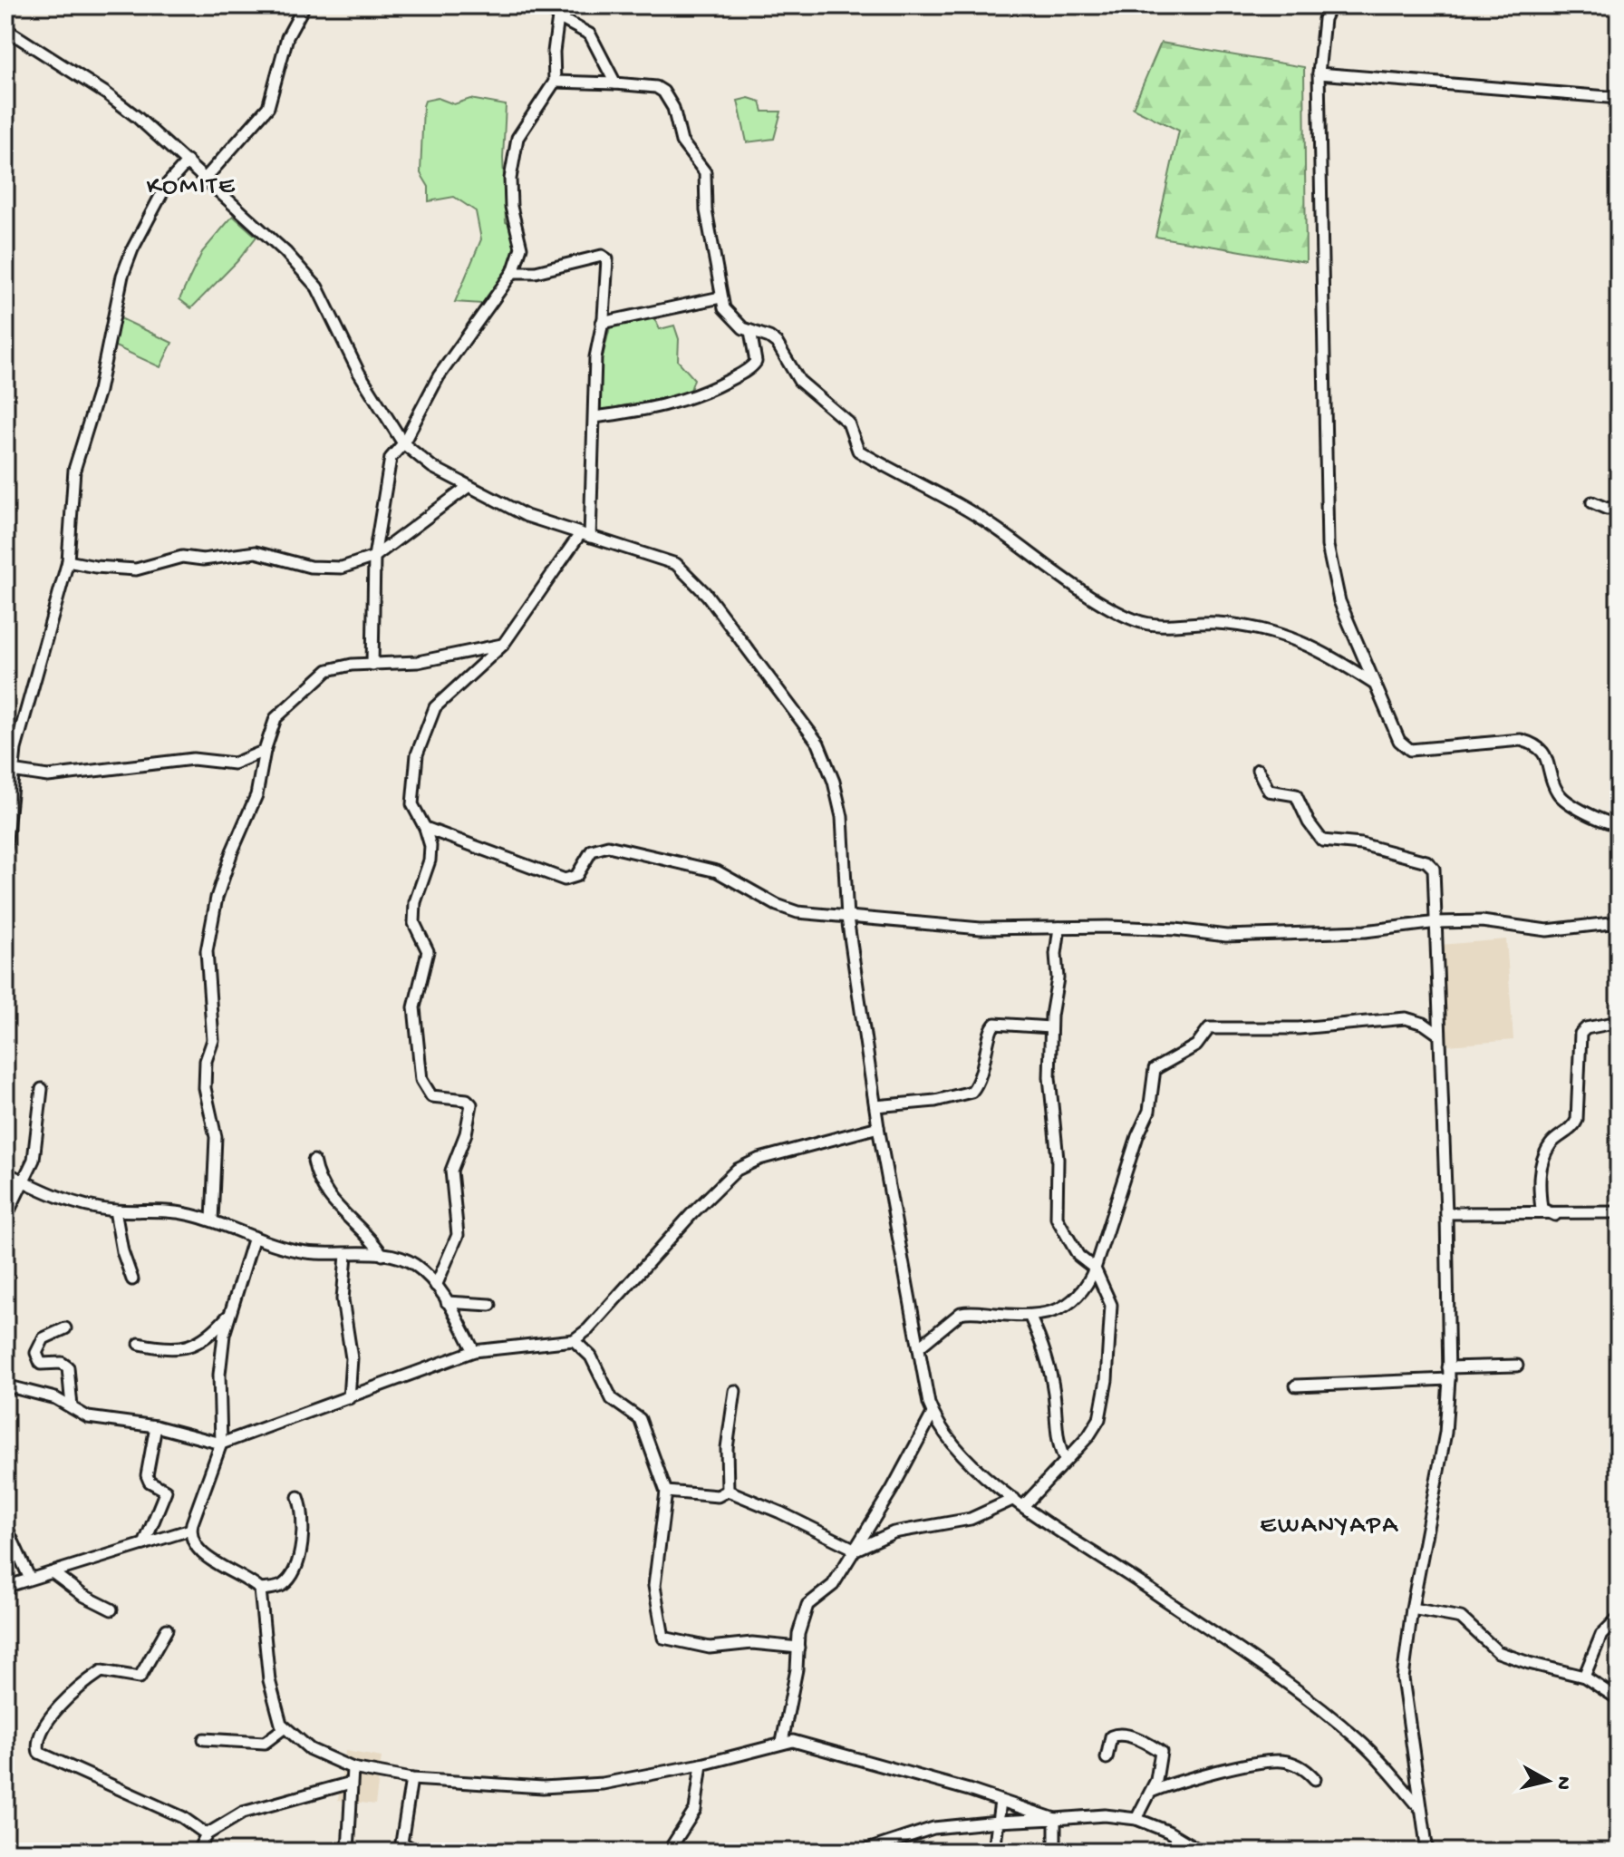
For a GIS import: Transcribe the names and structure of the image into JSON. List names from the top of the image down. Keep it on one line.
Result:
{"districts":["KOMITE","EWANYAPA"],"north":"right"}
